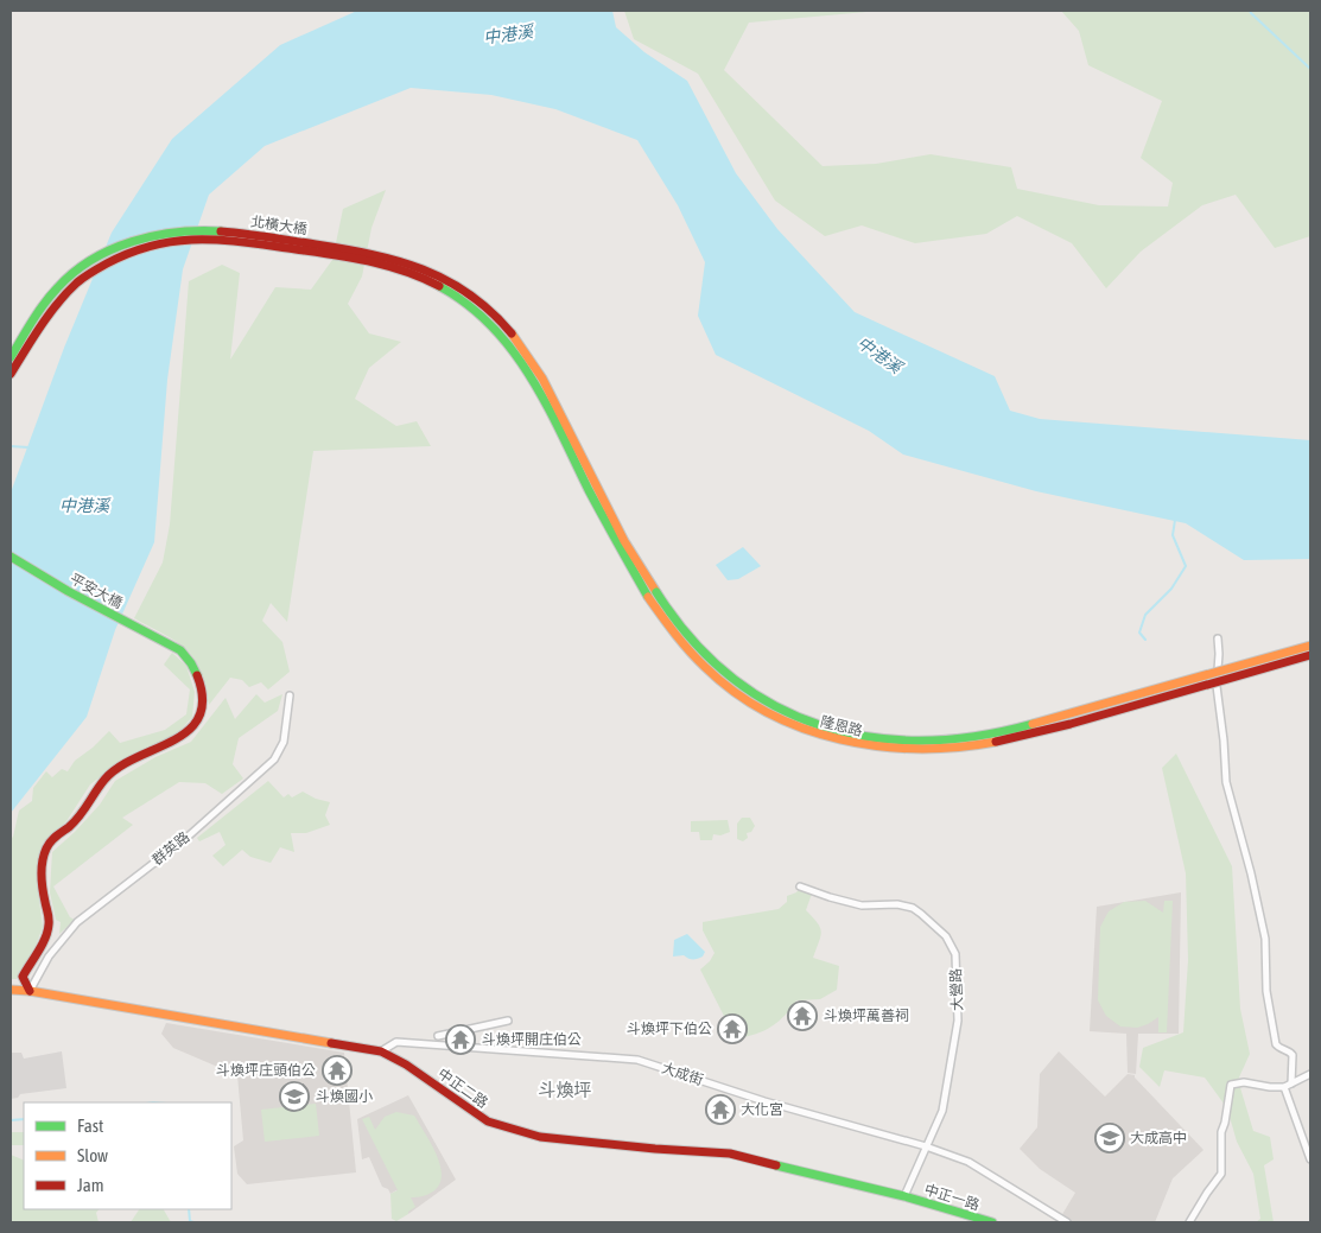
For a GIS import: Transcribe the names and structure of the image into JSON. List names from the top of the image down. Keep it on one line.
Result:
{"streets":{"main road":["北橫大橋","平安大橋","隆恩路","中正二路","中正一路"],"street":["群英路","大營路","大成街"]},"crossings":[["北橫大橋","隆恩路"],["平安大橋","群英路"],["平安大橋","中正二路"],["群英路","中正二路"],["大營路","大成街"],["大營路","中正二路"],["大營路","中正一路"],["大成街","中正二路"],["中正二路","中正一路"]],"districts":["斗煥坪"],"water":["中港溪"],"places":{"temple":["斗煥坪萬善祠","斗煥坪下伯公","斗煥坪開庄伯公","斗煥坪庄頭伯公","大化宮"],"school or university":["斗煥國小","大成高中"]},"legend":["Fast","Slow","Jam"]}
